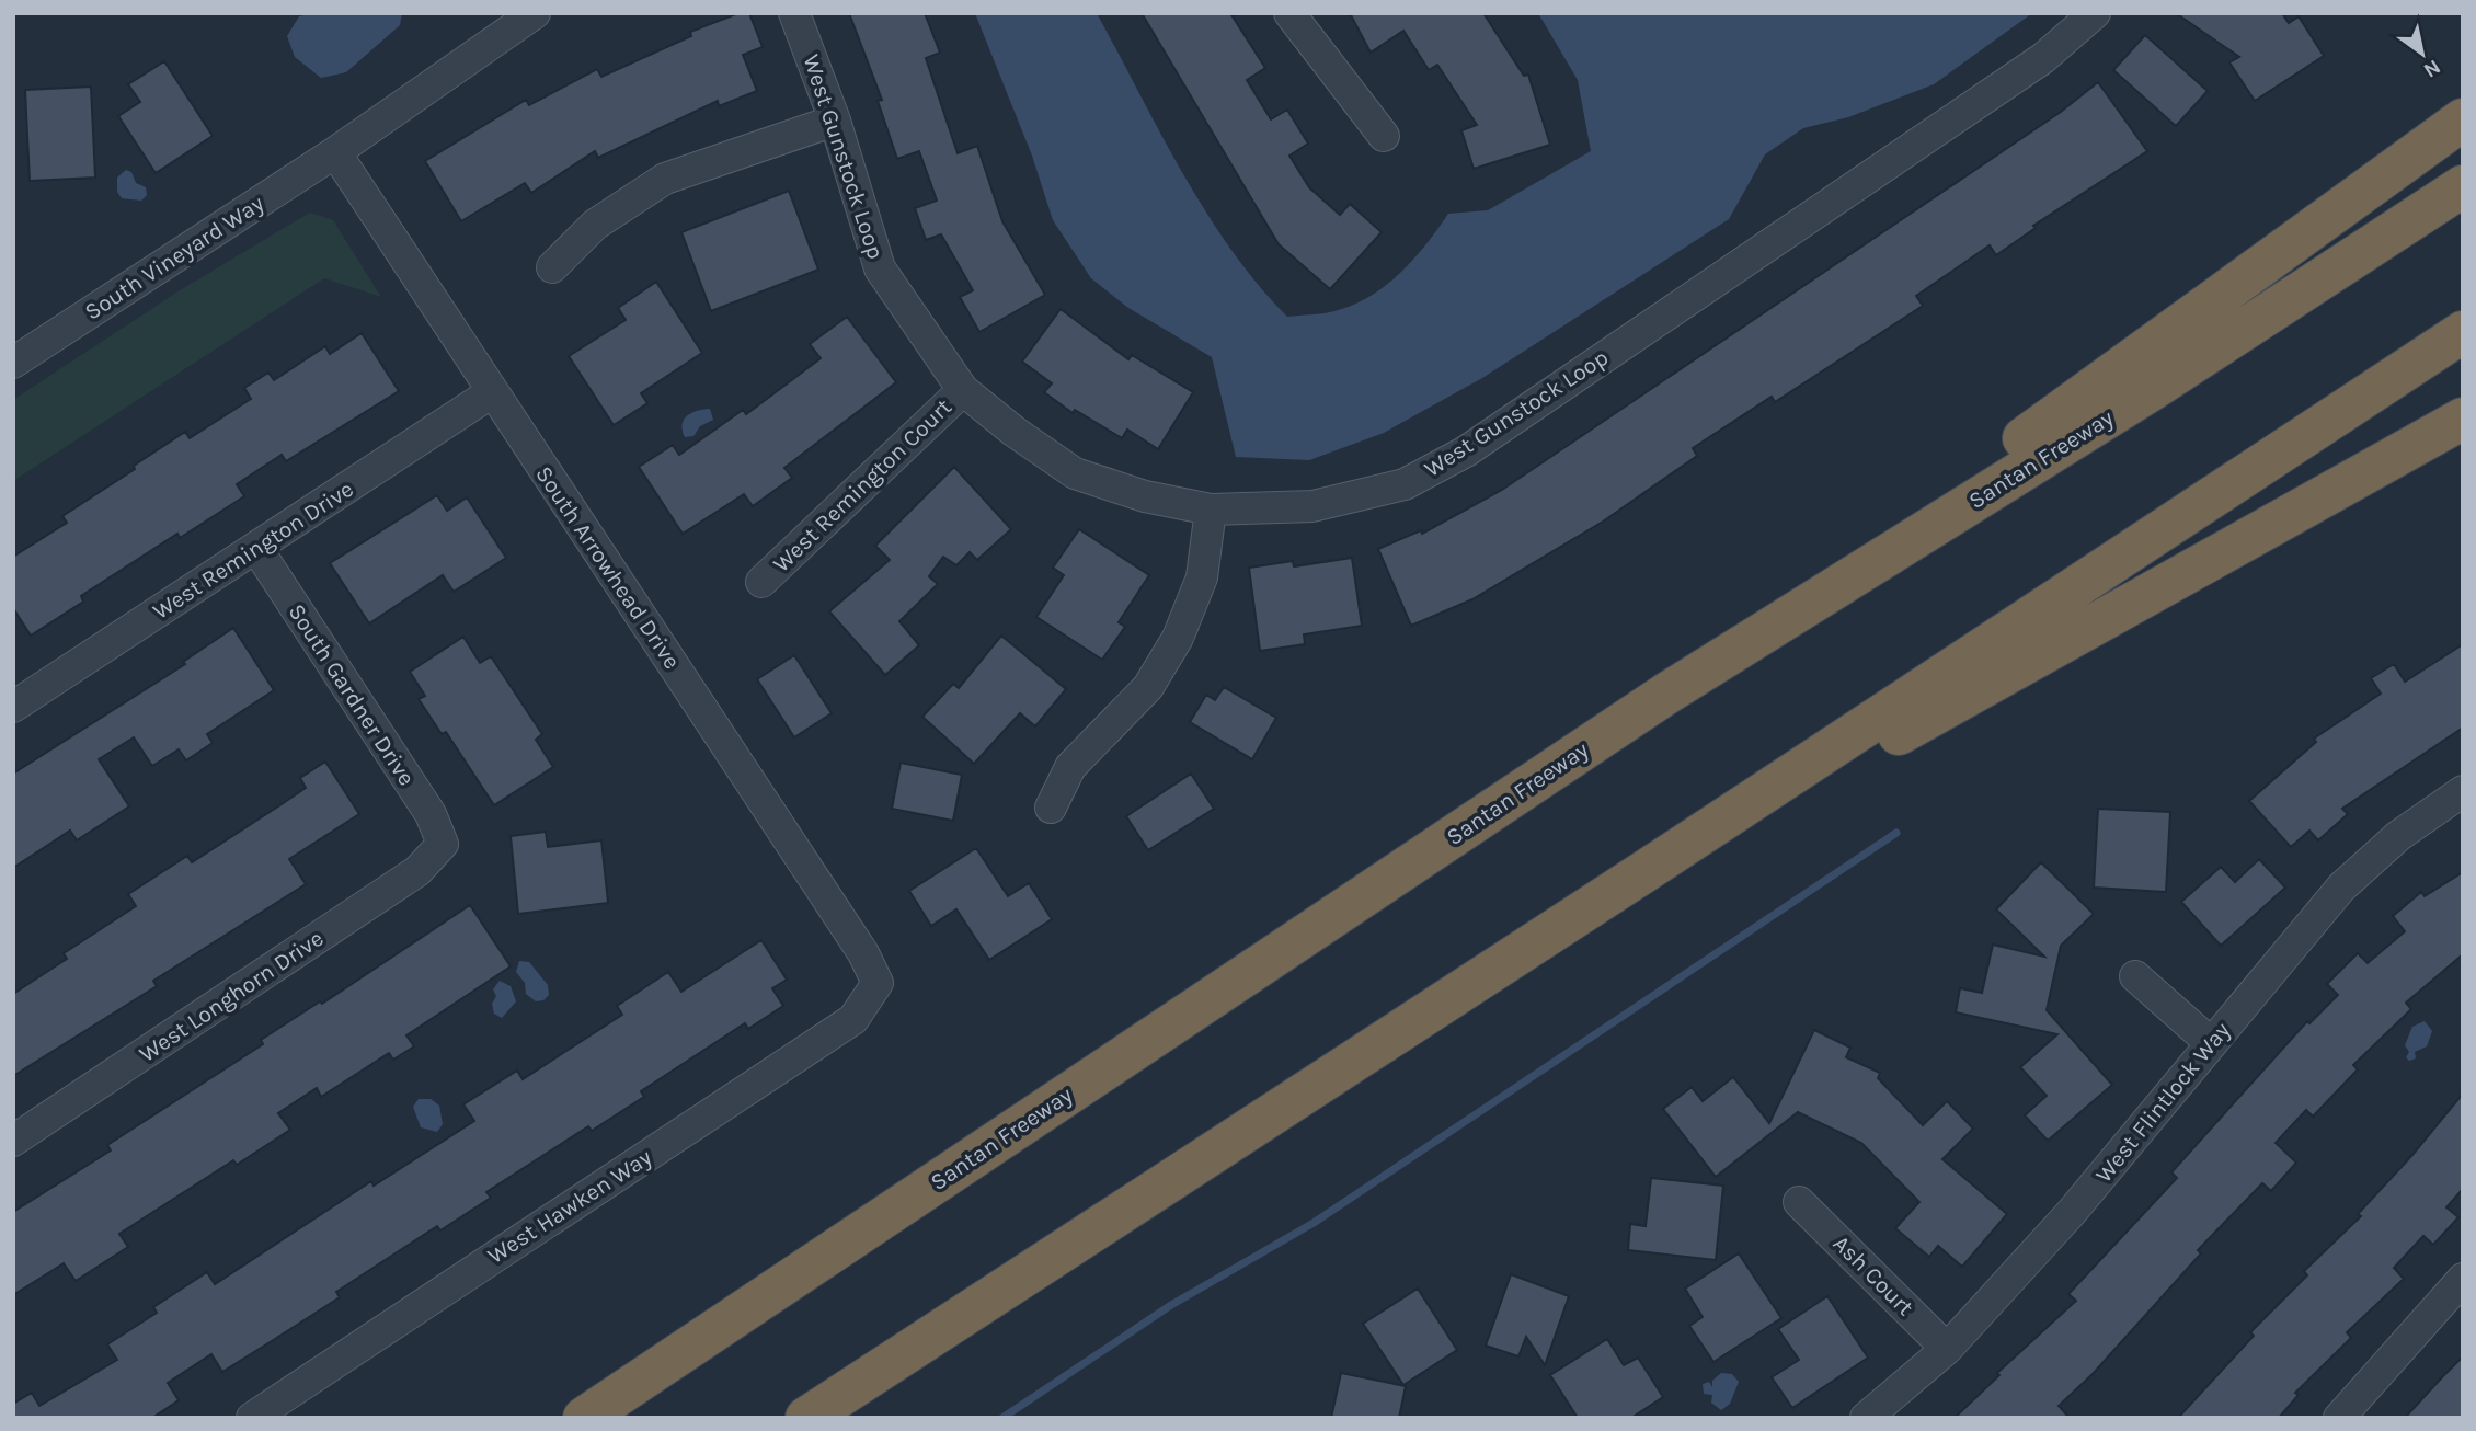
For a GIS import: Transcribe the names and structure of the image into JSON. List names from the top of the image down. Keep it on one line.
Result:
{"streets":{"highway":["Santan Freeway"],"street":["West Gunstock Loop","South Vineyard Way","West Remington Court","West Remington Drive","South Arrowhead Drive","South Gardner Drive","West Longhorn Drive","West Flintlock Way","West Hawken Way","Ash Court"]},"crossings":[["West Gunstock Loop","West Remington Court"],["South Vineyard Way","South Arrowhead Drive"],["West Remington Drive","South Arrowhead Drive"],["West Remington Drive","South Gardner Drive"],["South Arrowhead Drive","West Hawken Way"],["South Gardner Drive","West Longhorn Drive"],["West Flintlock Way","Ash Court"]],"north":"bottom right"}
